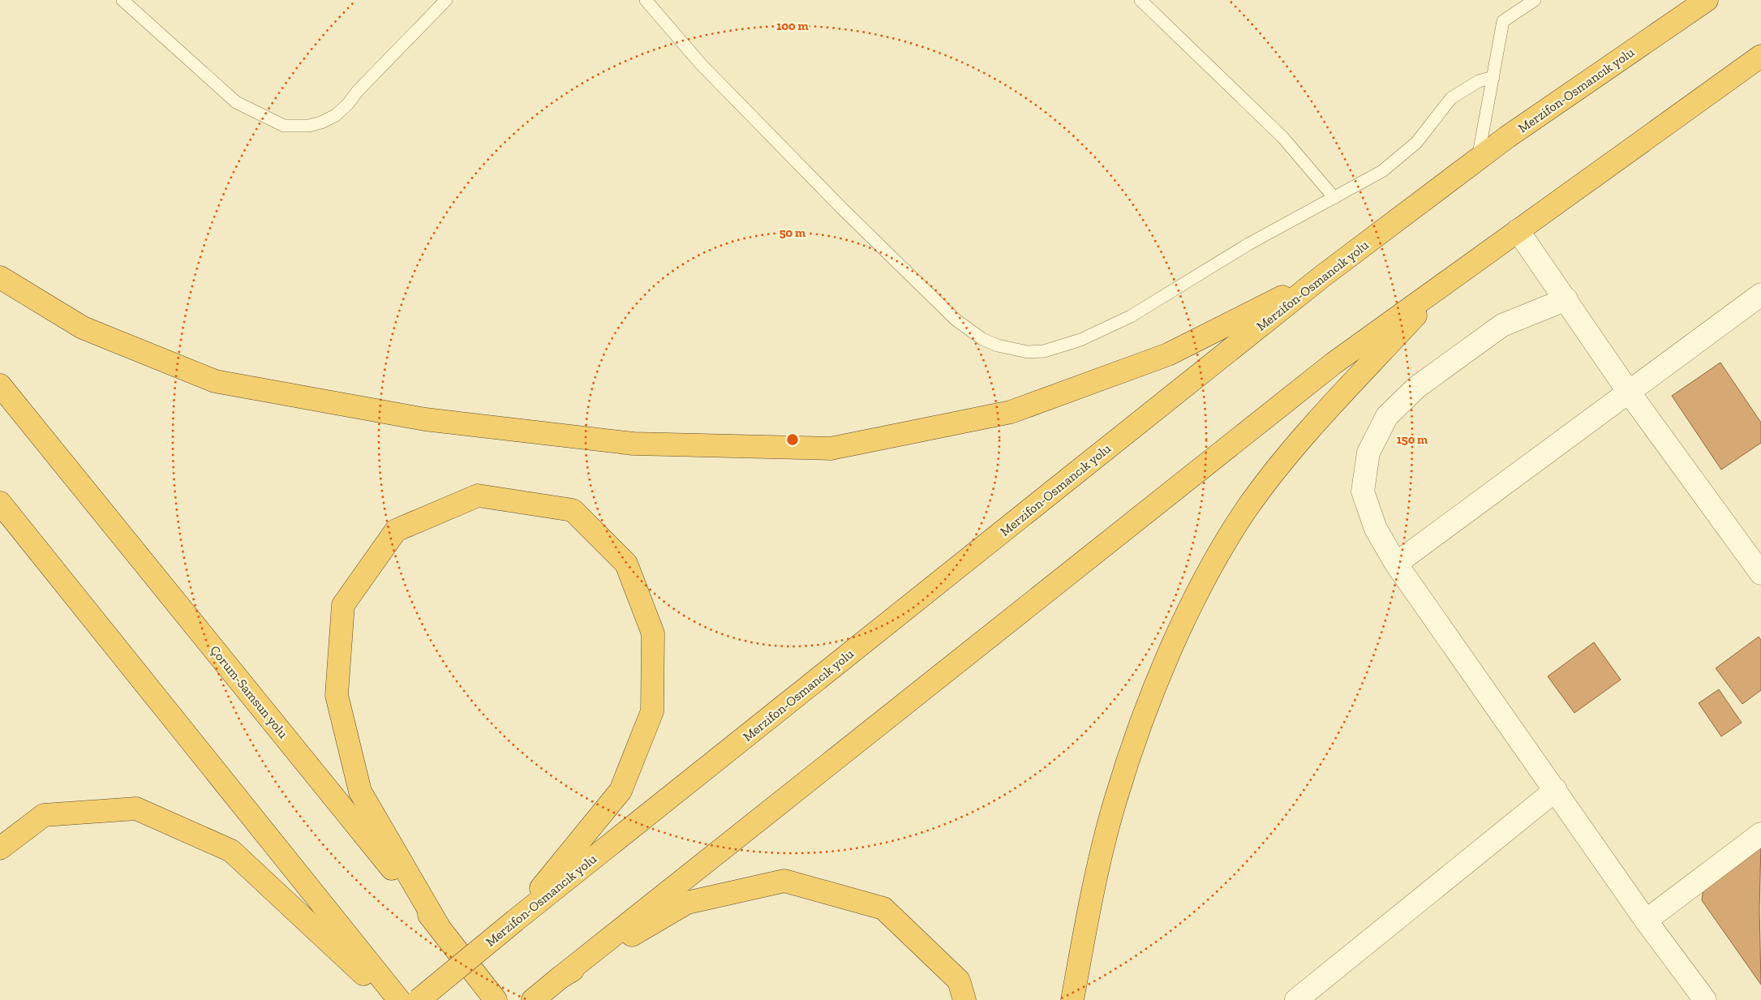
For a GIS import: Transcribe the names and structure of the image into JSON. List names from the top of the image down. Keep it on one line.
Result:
{"streets":{"highway":["Merzifon-Osmancık yolu","Çorum-Samsun yolu"]},"rings":["100 m","50 m","150 m"]}
